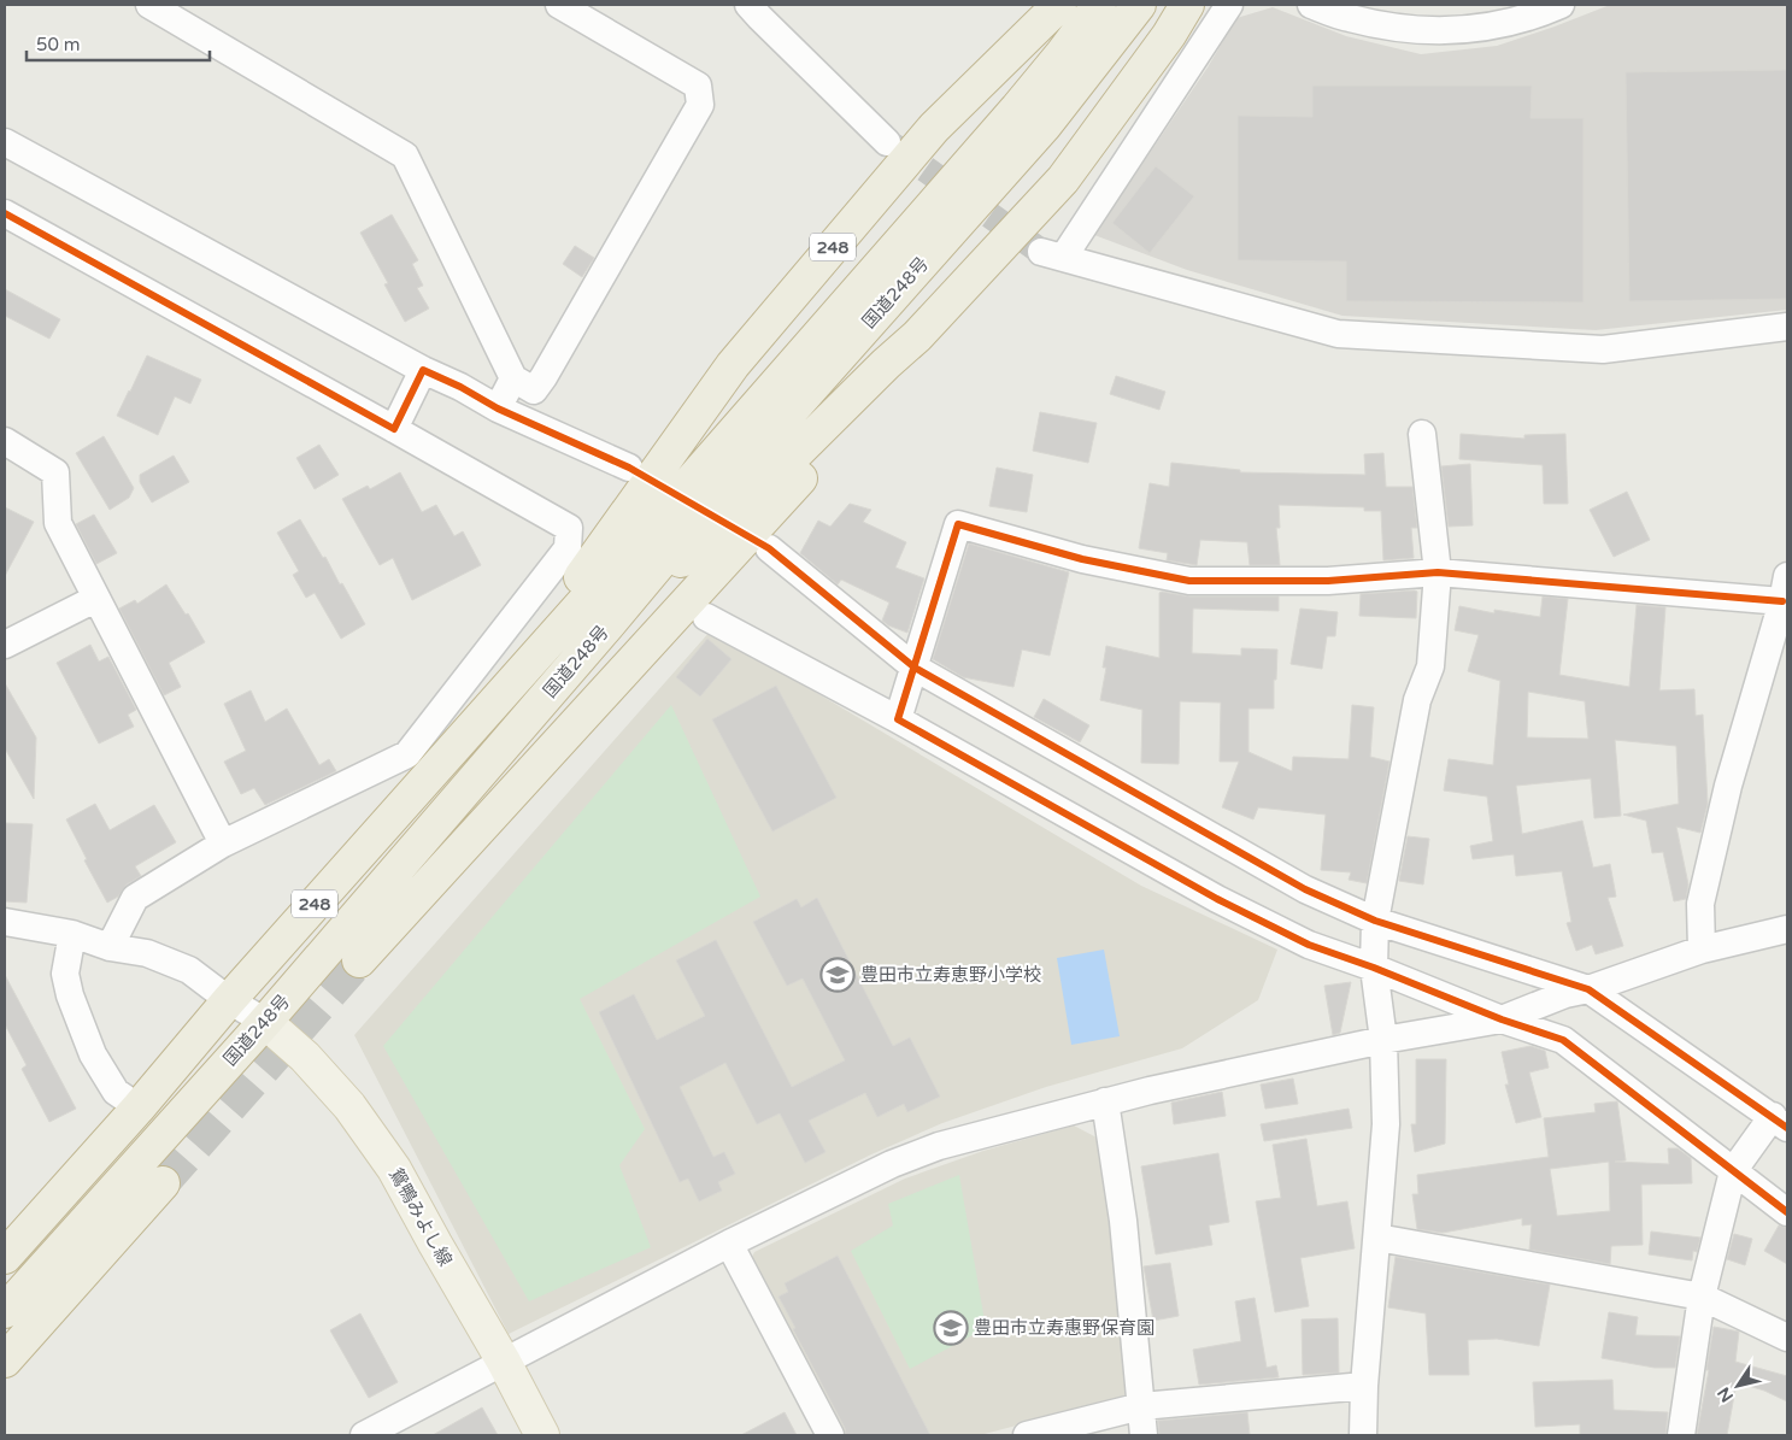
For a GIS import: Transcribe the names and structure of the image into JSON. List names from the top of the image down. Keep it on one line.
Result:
{"streets":{"highway":["248","国道248号"],"main road":["鴛鴨みよし線"]},"crossings":[["248","国道248号"],["国道248号","鴛鴨みよし線"]],"places":{"school or university":["豊田市立寿恵野小学校","豊田市立寿惠野保育園"]},"scale_bar":"50 m","north":"bottom left"}
